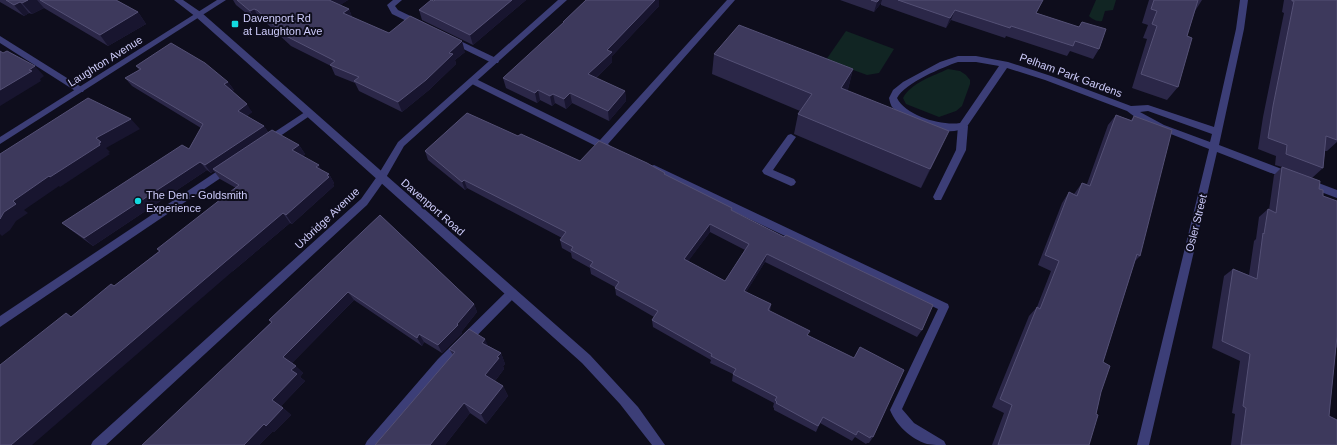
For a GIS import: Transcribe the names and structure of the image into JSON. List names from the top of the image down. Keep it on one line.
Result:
{"streets":{"street":["Laughton Avenue","Pelham Park Gardens","Davenport Road","Uxbridge Avenue","Osler Street"]},"crossings":[["Laughton Avenue","Davenport Road"],["Pelham Park Gardens","Osler Street"],["Davenport Road","Uxbridge Avenue"]],"places":{"transit":["Davenport Rd at Laughton Ave"],"other":["The Den - Goldsmith Experience"]}}
